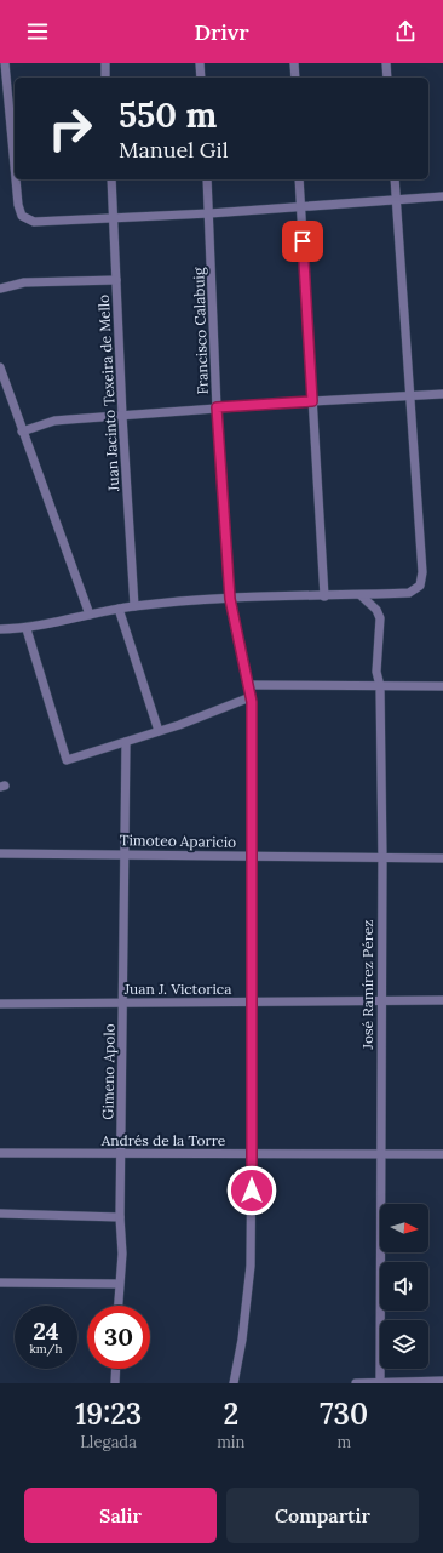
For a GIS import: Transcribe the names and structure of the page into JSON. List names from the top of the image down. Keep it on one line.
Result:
{"streets":{"street":["Francisco Calabuig","Juan Jacinto Texeira de Mello","Timoteo Aparicio","José Ramírez Pérez","Juan J. Victorica","Gimeno Apolo","Andrés de la Torre"]},"crossings":[["Francisco Calabuig","Timoteo Aparicio"],["Francisco Calabuig","Juan J. Victorica"],["Francisco Calabuig","Andrés de la Torre"],["Timoteo Aparicio","José Ramírez Pérez"],["Timoteo Aparicio","Gimeno Apolo"],["José Ramírez Pérez","Juan J. Victorica"],["José Ramírez Pérez","Andrés de la Torre"],["Juan J. Victorica","Gimeno Apolo"],["Gimeno Apolo","Andrés de la Torre"]],"north":"right","page":{"header":"Drivr","turn":["550 m","Manuel Gil"],"speed":"24 km/h","limit":"30","eta":["19:23","Llegada","2","min","730","m"],"buttons":["Salir","Compartir"]}}
